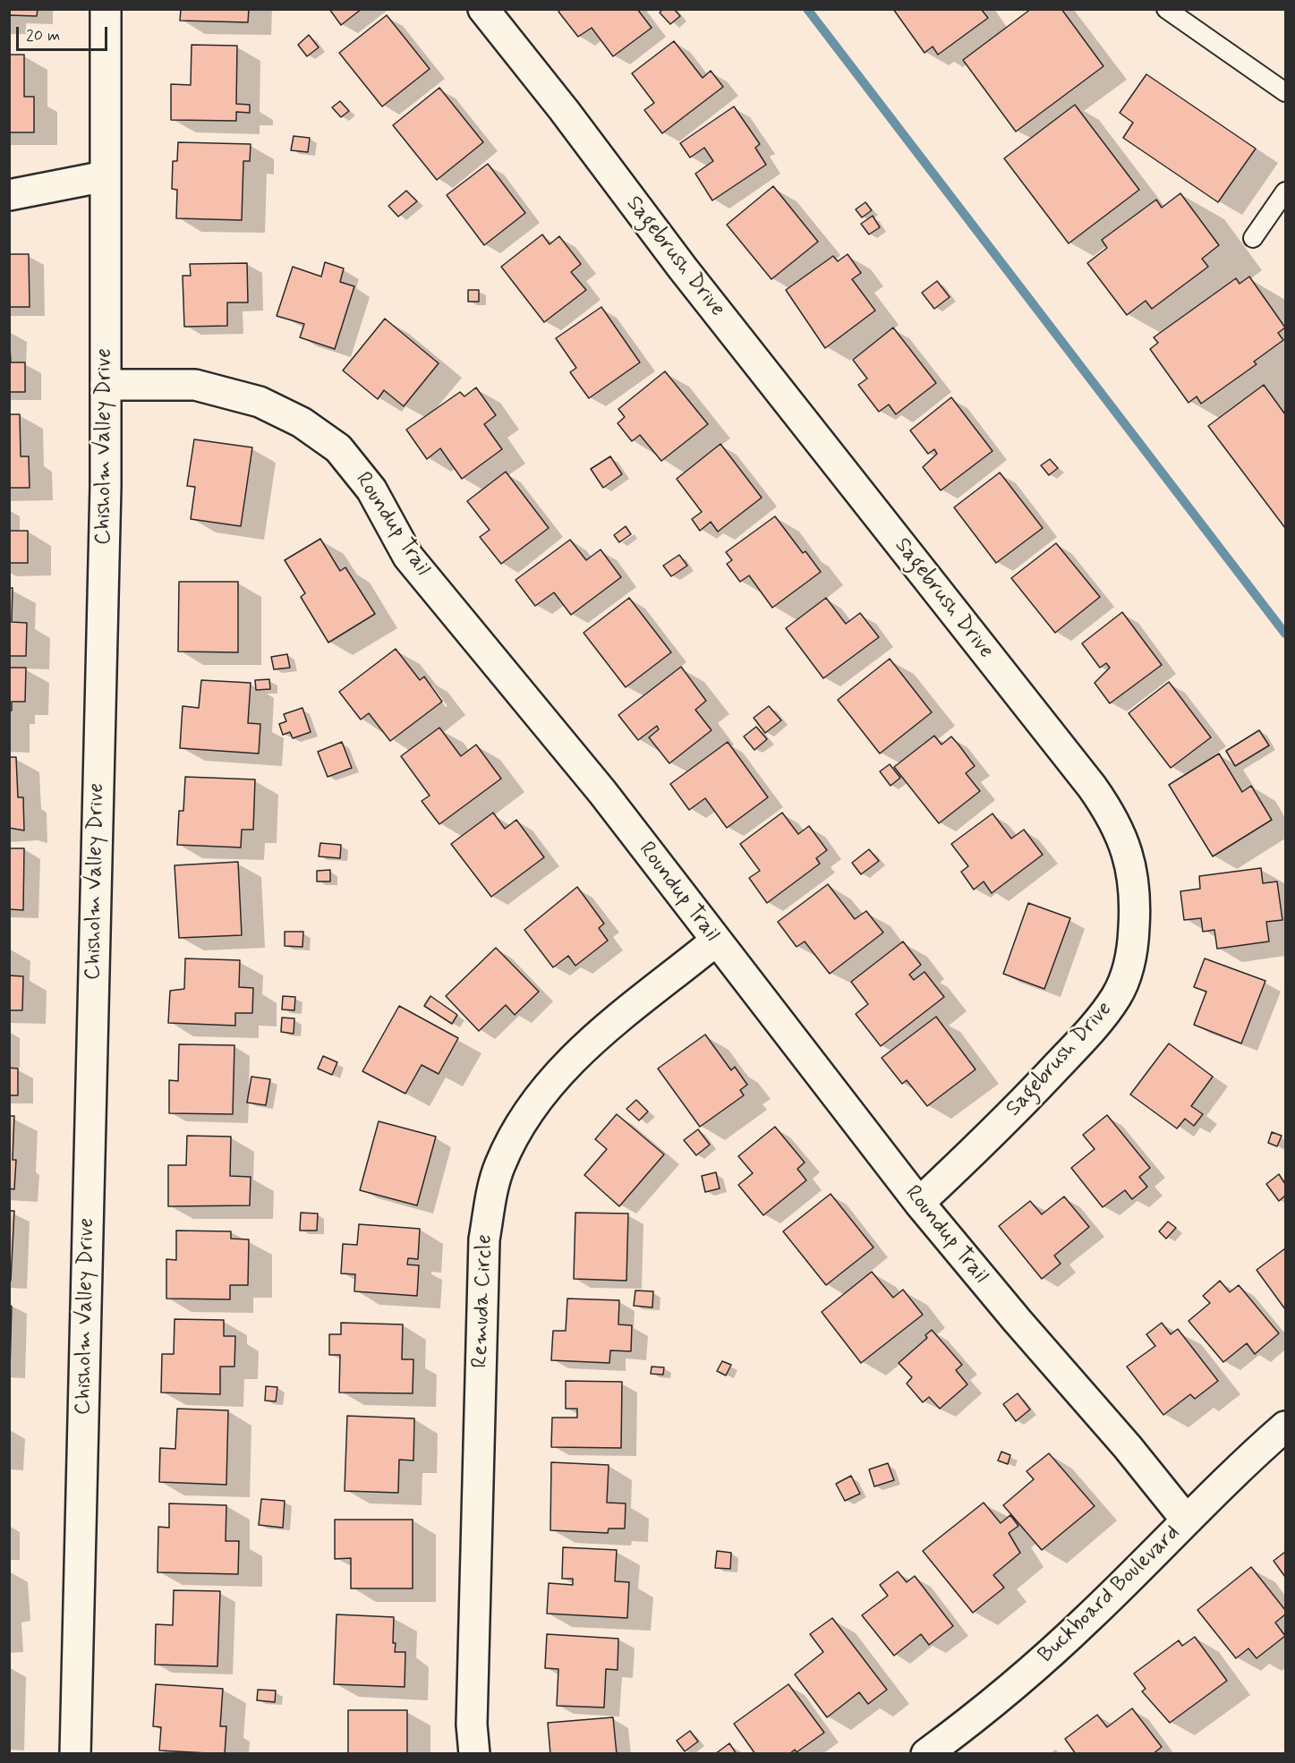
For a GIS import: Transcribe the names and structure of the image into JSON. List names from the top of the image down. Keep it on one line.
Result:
{"streets":{"street":["Sagebrush Drive","Chisholm Valley Drive","Roundup Trail","Remuda Circle","Buckboard Boulevard"]},"crossings":[["Sagebrush Drive","Roundup Trail"],["Chisholm Valley Drive","Roundup Trail"],["Roundup Trail","Remuda Circle"],["Roundup Trail","Buckboard Boulevard"]],"scale_bar":"20 m"}
